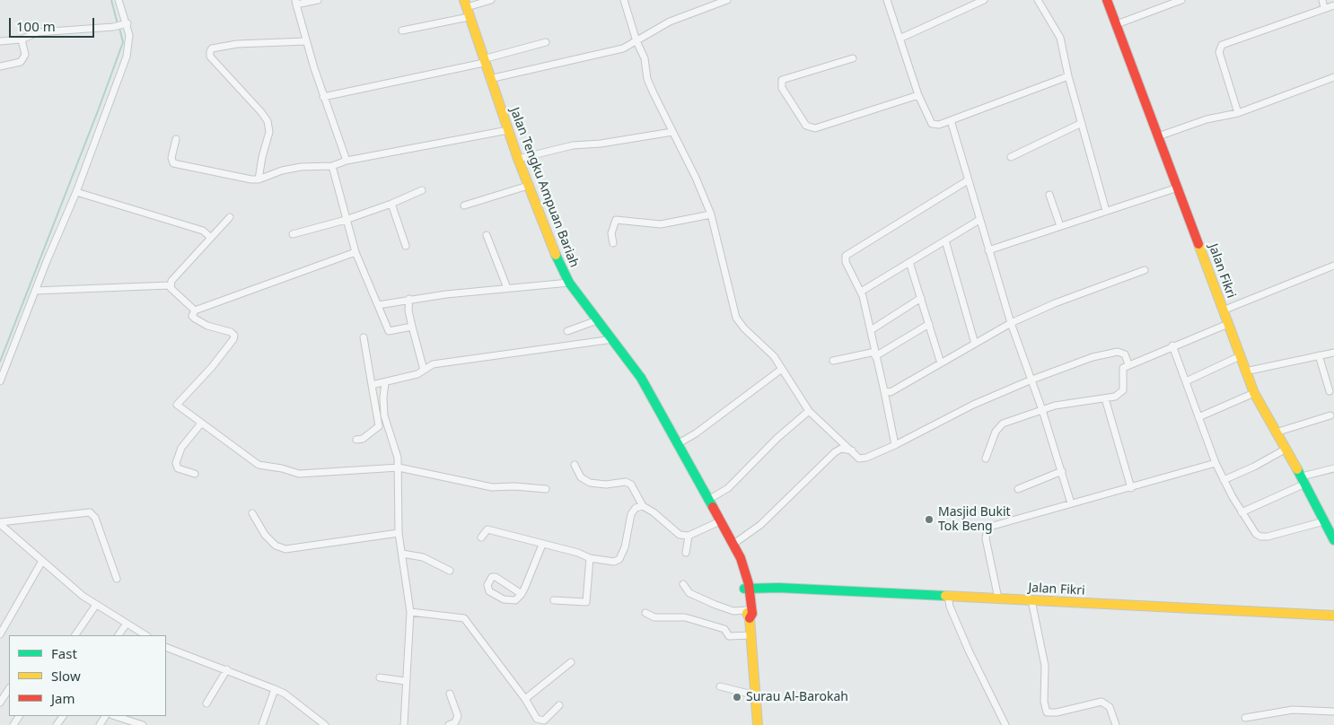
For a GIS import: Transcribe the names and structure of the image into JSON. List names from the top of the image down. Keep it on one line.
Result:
{"streets":{"street":["Jalan Tengku Ampuan Bariah","Jalan Fikri"]},"crossings":[["Jalan Tengku Ampuan Bariah","Jalan Fikri"]],"places":["Masjid Bukit Tok Beng","Surau Al-Barokah"],"legend":["Fast","Slow","Jam"],"scale_bar":"100 m"}
